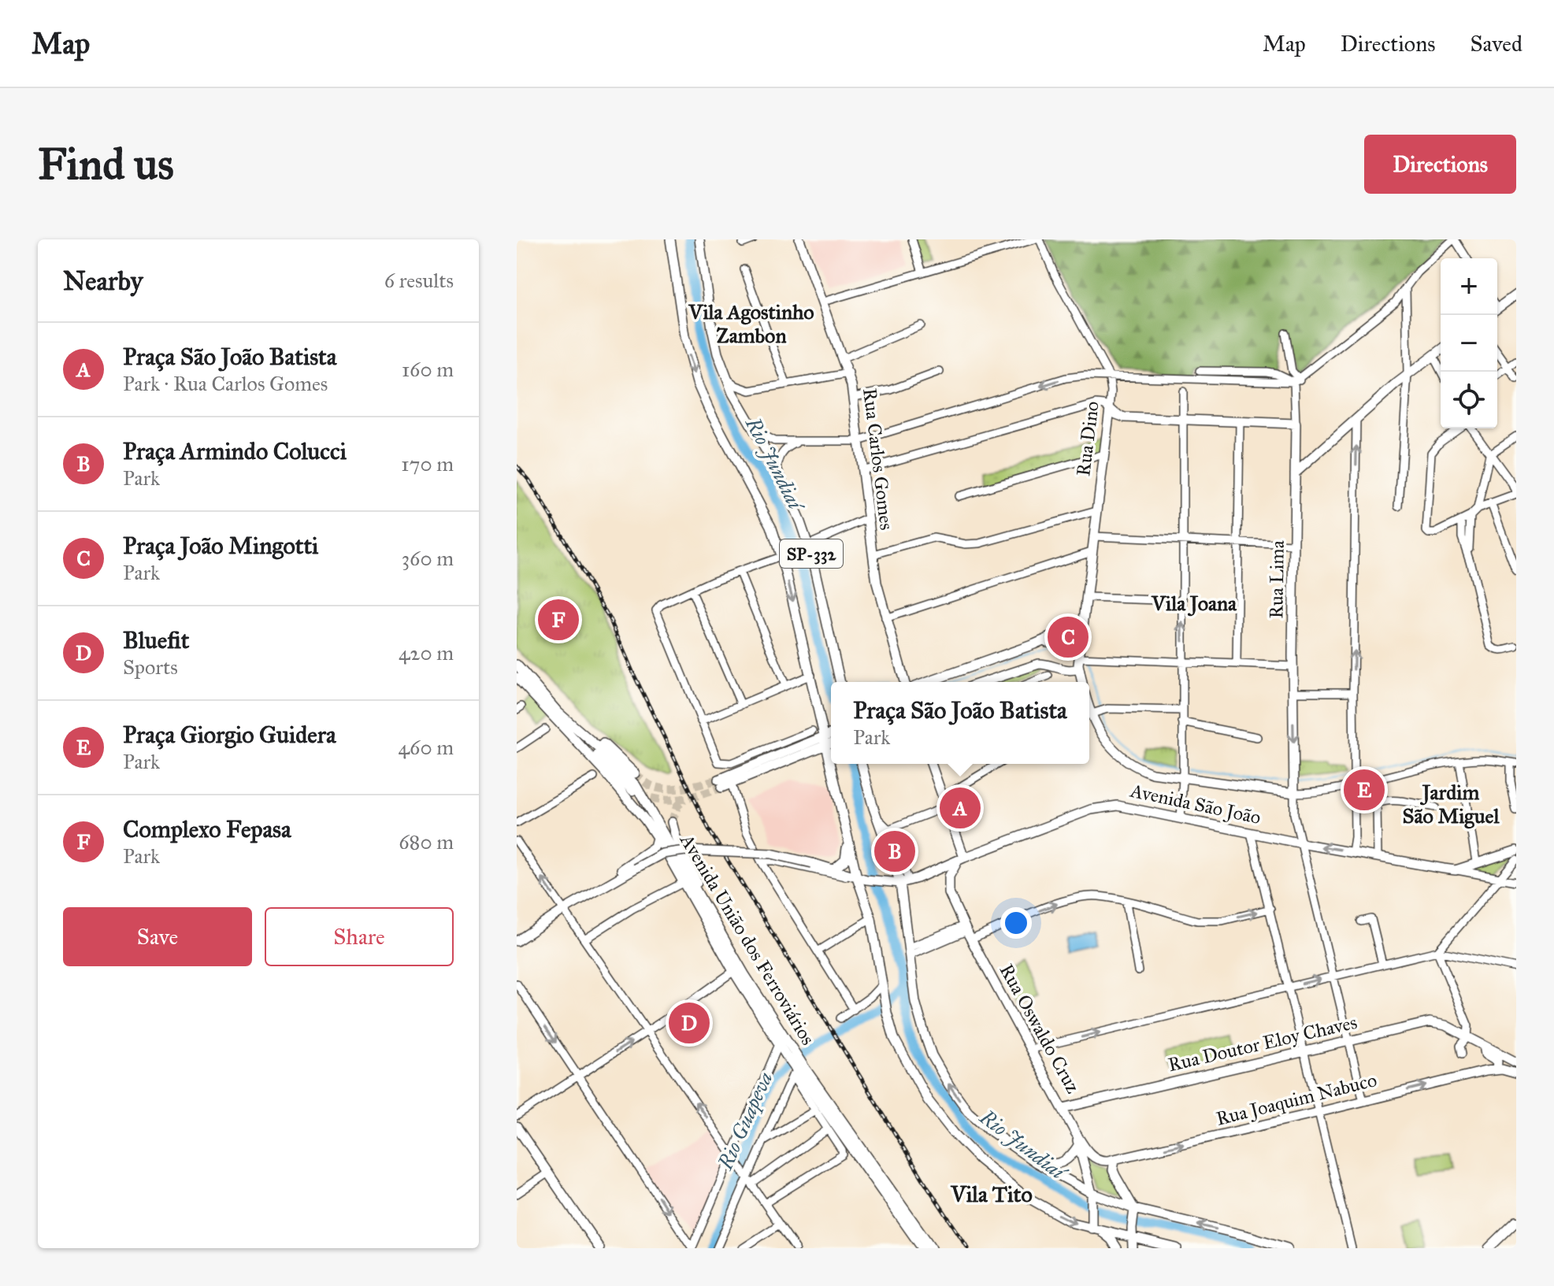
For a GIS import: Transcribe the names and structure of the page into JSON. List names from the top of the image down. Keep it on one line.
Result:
{"streets":{"main road":["Rua Dino","Rua Carlos Gomes","SP-332","Rua Lima","Avenida São João","Avenida União dos Ferroviários","Rua Oswaldo Cruz","Rua Doutor Eloy Chaves","Rua Joaquim Nabuco"]},"crossings":[["SP-332","Avenida São João"],["Avenida São João","Rua Oswaldo Cruz"],["Rua Oswaldo Cruz","Rua Doutor Eloy Chaves"],["Rua Oswaldo Cruz","Rua Joaquim Nabuco"]],"one_way":["Rua Joaquim Nabuco"],"districts":["Vila Agostinho Zambon","Vila Joana","Jardim São Miguel","Vila Tito"],"water":["Rio Jundiaí","Rio Guapeva"],"page":{"header":"Map","nav":["Map","Directions","Saved"],"buttons":["Directions",["Save","Share"]],"title":"Find us","heading":["Nearby","6 results"],"map_buttons":["+","−"],"list":[{"mark":"A","name":"Praça São João Batista","note":"Park · Rua Carlos Gomes","value":"160 m"},{"mark":"B","name":"Praça Armindo Colucci","note":"Park","value":"170 m"},{"mark":"C","name":"Praça João Mingotti","note":"Park","value":"360 m"},{"mark":"D","name":"Bluefit","note":"Sports","value":"420 m"},{"mark":"E","name":"Praça Giorgio Guidera","note":"Park","value":"460 m"},{"mark":"F","name":"Complexo Fepasa","note":"Park","value":"680 m"}],"pins":["F","C","E","A","B","D"],"popup":["Praça São João Batista","Park"]}}
